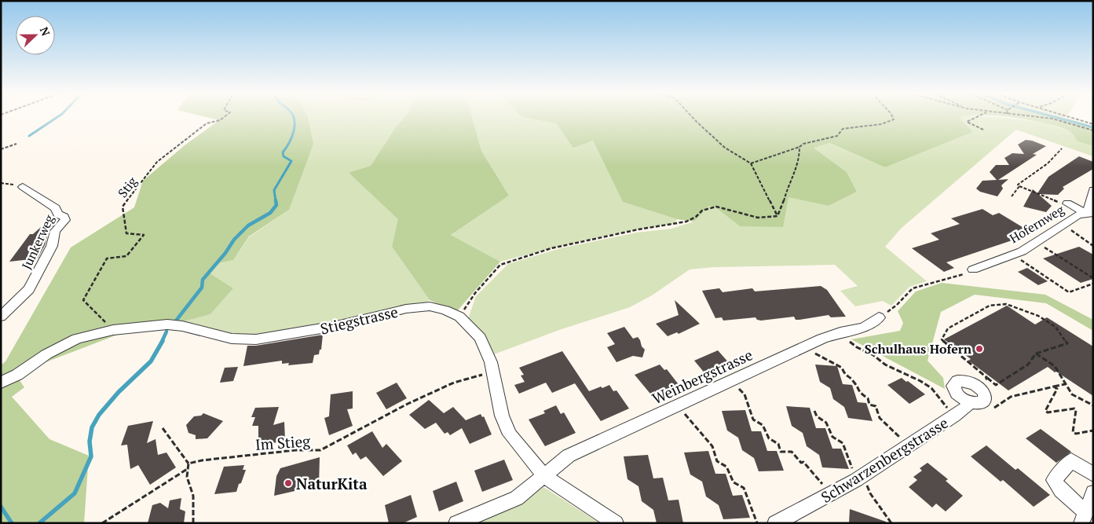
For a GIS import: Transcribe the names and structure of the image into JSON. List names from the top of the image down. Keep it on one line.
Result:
{"streets":{"street":["Hofernweg","Junkerweg","Stiegstrasse","Weinbergstrasse","Schwarzenbergstrasse"],"path":["Stig","Im Stieg"]},"crossings":[["Stig","Stiegstrasse"],["Stiegstrasse","Weinbergstrasse"],["Stiegstrasse","Im Stieg"]],"places":["Schulhaus Hofern","NaturKita"],"north":"right"}
